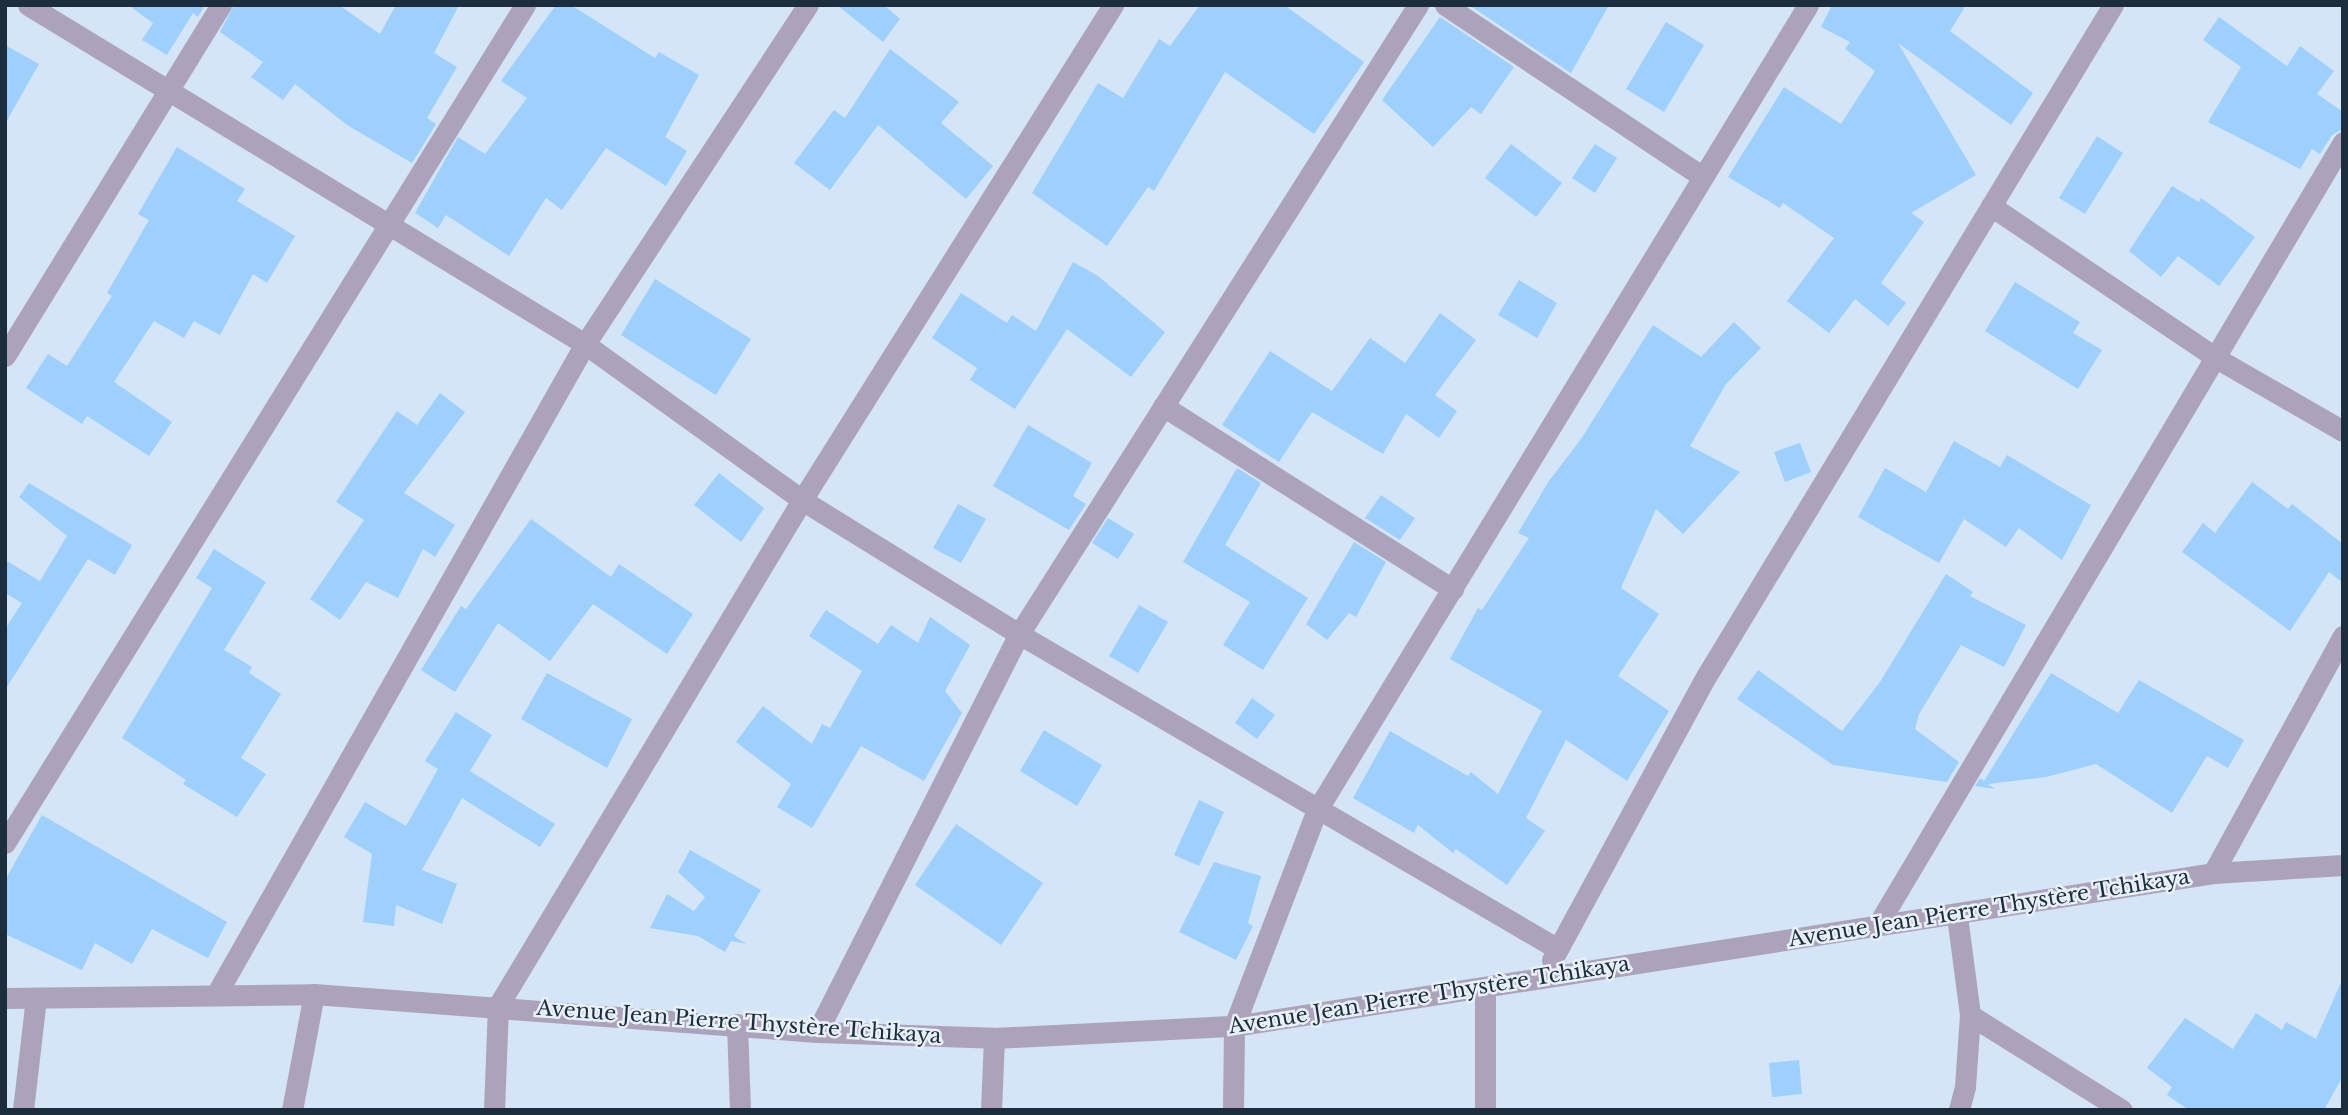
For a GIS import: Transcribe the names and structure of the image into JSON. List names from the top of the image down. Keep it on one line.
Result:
{"streets":{"street":["Avenue Jean Pierre Thystère Tchikaya"]}}
